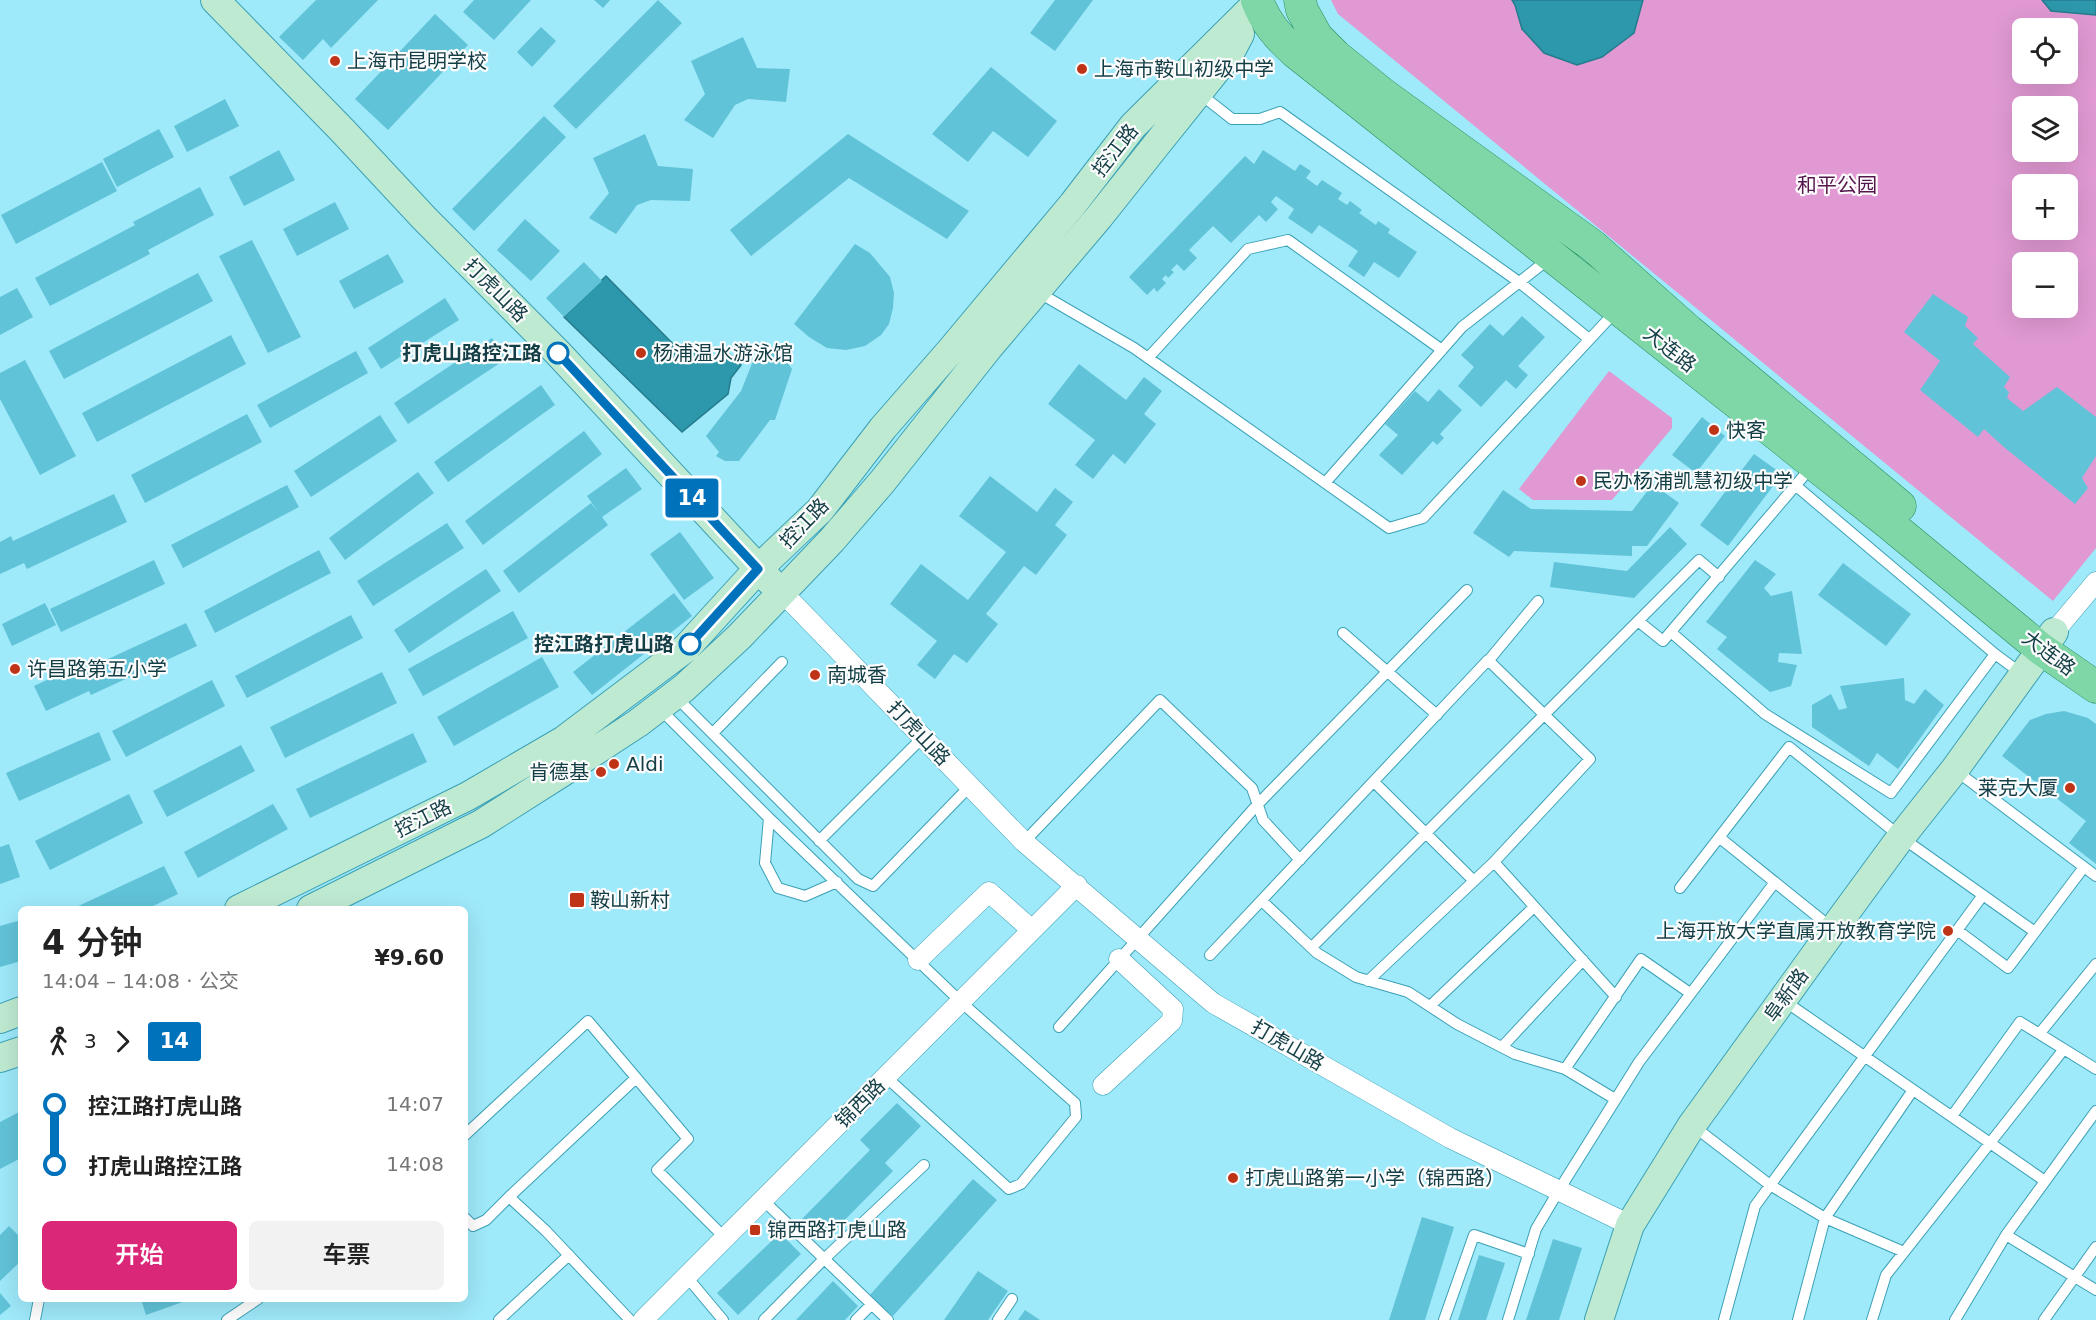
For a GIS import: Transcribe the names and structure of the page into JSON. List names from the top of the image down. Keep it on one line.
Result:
{"streets":{"main road":["控江路","打虎山路","大连路","阜新路"],"street":["锦西路"]},"crossings":[["控江路","打虎山路"],["控江路","大连路"],["打虎山路","阜新路"],["打虎山路","锦西路"],["大连路","阜新路"]],"parks":["和平公园"],"places":{"other":["上海市昆明学校","上海市鞍山初级中学","打虎山路控江路","杨浦温水游泳馆","快客","民办杨浦凯慧初级中学","控江路打虎山路","许昌路第五小学","南城香","Aldi","肯德基","莱克大厦","上海开放大学直属开放教育学院","打虎山路第一小学（锦西路）"],"transit":["鞍山新村","锦西路打虎山路"]},"lines":["bus line 14"],"page":{"on_map":"14","map_buttons":["+","−"],"heading":["4 分钟","14:04 – 14:08 · 公交","¥9.60"],"legs":["3","14"],"list":[{"name":"控江路打虎山路","value":"14:07"},{"name":"打虎山路控江路","value":"14:08"}],"buttons":["开始","车票"]}}
